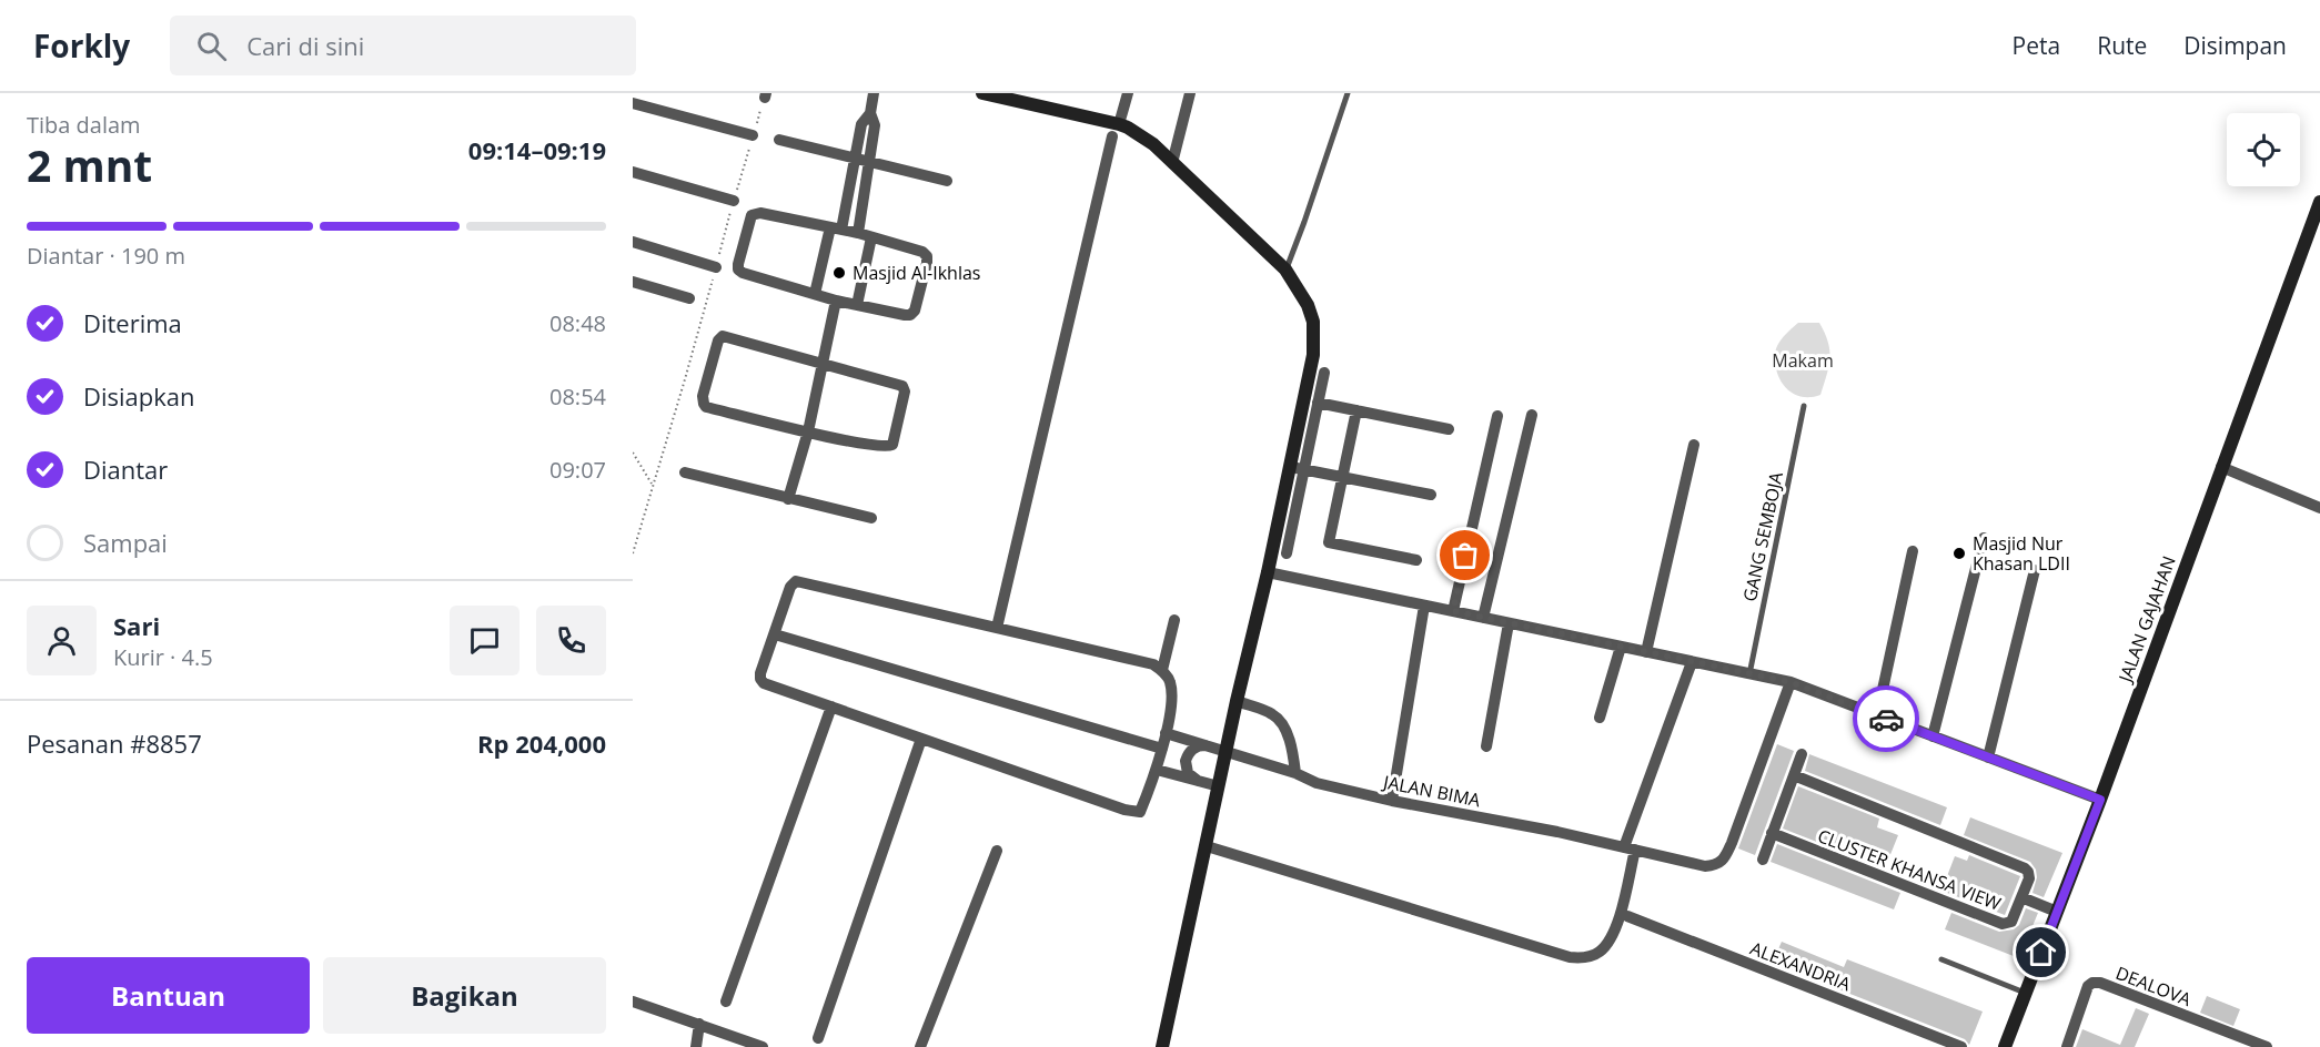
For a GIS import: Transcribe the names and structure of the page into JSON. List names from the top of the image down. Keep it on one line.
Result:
{"streets":{"street":["JALAN GAJAHAN","JALAN BIMA","CLUSTER KHANSA VIEW","ALEXANDRIA","DEALOVA"],"lane":["GANG SEMBOJA"]},"crossings":[["JALAN GAJAHAN","CLUSTER KHANSA VIEW"]],"parks":["Makam"],"places":["Masjid Al-Ikhlas","Masjid Nur Khasan LDII"],"page":{"header":"Forkly","search":"Cari di sini","nav":["Peta","Rute","Disimpan"],"heading":["2 mnt","Tiba dalam","09:14–09:19"],"panel":["Sari","Kurir · 4.5","Pesanan #8857","Rp 204,000"],"bar":"Diantar · 190 m","list":[["Diterima","08:48"],["Disiapkan","08:54"],["Diantar","09:07"],"Sampai"],"buttons":["Bantuan","Bagikan"]}}
